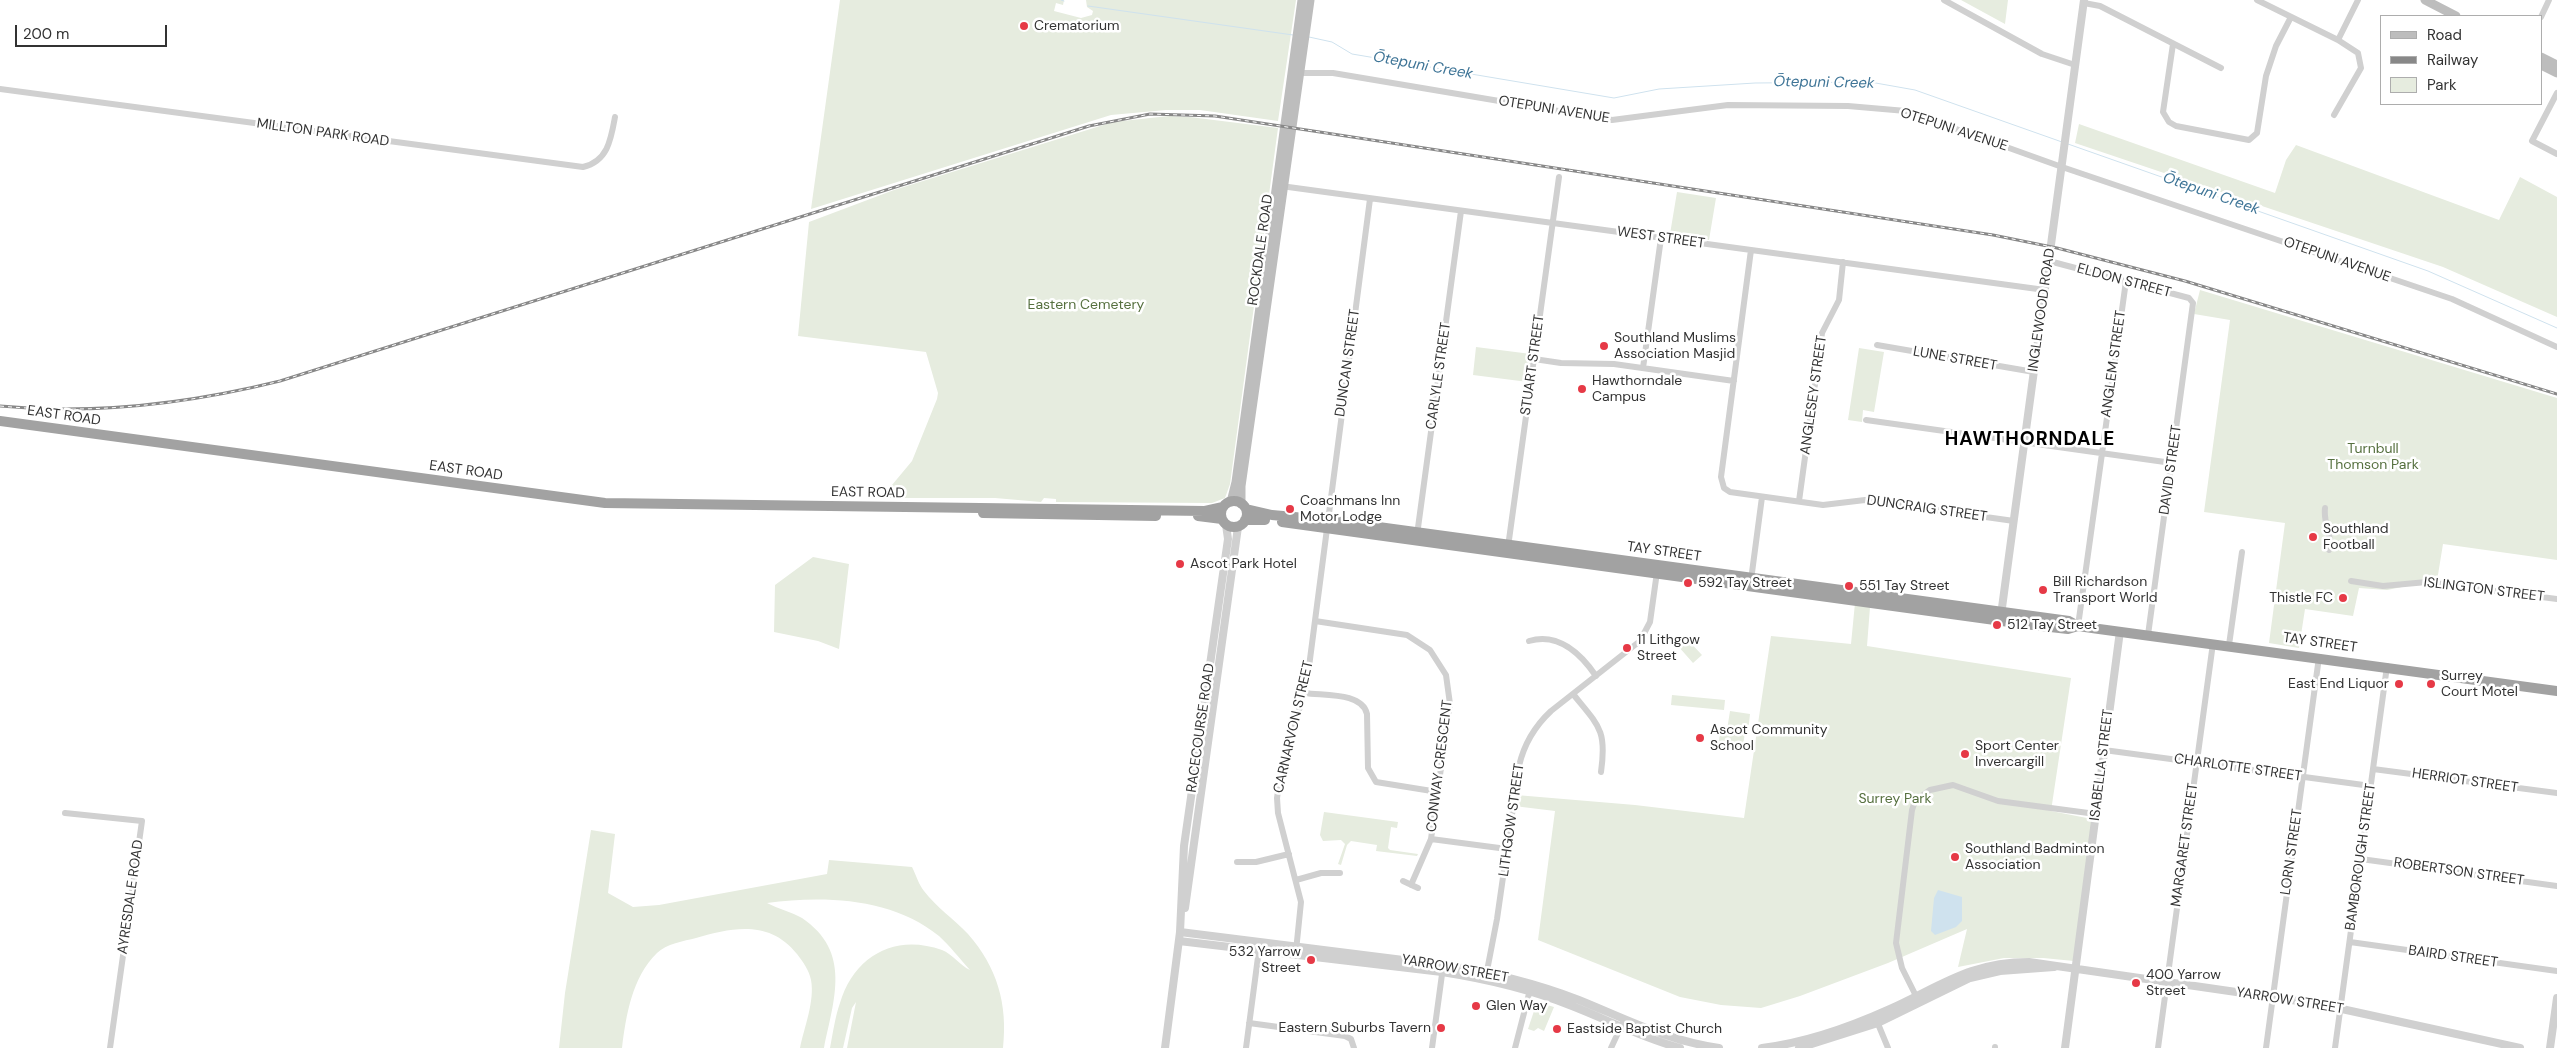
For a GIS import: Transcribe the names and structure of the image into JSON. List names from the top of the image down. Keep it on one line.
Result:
{"streets":{"highway":["EAST ROAD","TAY STREET"],"main road":["ROCKDALE ROAD"],"street":["OTEPUNI AVENUE","MILLTON PARK ROAD","WEST STREET","ELDON STREET","INGLEWOOD ROAD","LUNE STREET","DUNCAN STREET","ANGLEM STREET","STUART STREET","CARLYLE STREET","ANGLESEY STREET","DAVID STREET","DUNCRAIG STREET","ISLINGTON STREET","CARNARVON STREET","RACECOURSE ROAD","ISABELLA STREET","CONWAY CRESCENT","CHARLOTTE STREET","HERRIOT STREET","LITHGOW STREET","MARGARET STREET","LORN STREET","BAMBOROUGH STREET","ROBERTSON STREET","AYRESDALE ROAD","BAIRD STREET","YARROW STREET"]},"crossings":[["OTEPUNI AVENUE","ROCKDALE ROAD"],["OTEPUNI AVENUE","INGLEWOOD ROAD"],["WEST STREET","ROCKDALE ROAD"],["WEST STREET","INGLEWOOD ROAD"],["WEST STREET","DUNCAN STREET"],["WEST STREET","STUART STREET"],["WEST STREET","CARLYLE STREET"],["WEST STREET","ANGLESEY STREET"],["ROCKDALE ROAD","EAST ROAD"],["ROCKDALE ROAD","TAY STREET"],["ELDON STREET","INGLEWOOD ROAD"],["ELDON STREET","ANGLEM STREET"],["ELDON STREET","DAVID STREET"],["INGLEWOOD ROAD","LUNE STREET"],["INGLEWOOD ROAD","DUNCRAIG STREET"],["INGLEWOOD ROAD","TAY STREET"],["DUNCAN STREET","TAY STREET"],["DUNCAN STREET","CARNARVON STREET"],["ANGLEM STREET","TAY STREET"],["STUART STREET","TAY STREET"],["CARLYLE STREET","TAY STREET"],["ANGLESEY STREET","DUNCRAIG STREET"],["EAST ROAD","TAY STREET"],["EAST ROAD","RACECOURSE ROAD"],["DAVID STREET","TAY STREET"],["TAY STREET","CARNARVON STREET"],["TAY STREET","RACECOURSE ROAD"],["TAY STREET","ISABELLA STREET"],["TAY STREET","LITHGOW STREET"],["TAY STREET","MARGARET STREET"],["TAY STREET","LORN STREET"],["TAY STREET","BAMBOROUGH STREET"],["CARNARVON STREET","CONWAY CRESCENT"],["CARNARVON STREET","YARROW STREET"],["RACECOURSE ROAD","YARROW STREET"],["ISABELLA STREET","CHARLOTTE STREET"],["ISABELLA STREET","YARROW STREET"],["CHARLOTTE STREET","MARGARET STREET"],["CHARLOTTE STREET","LORN STREET"],["CHARLOTTE STREET","BAMBOROUGH STREET"],["HERRIOT STREET","BAMBOROUGH STREET"],["LITHGOW STREET","YARROW STREET"],["MARGARET STREET","YARROW STREET"],["LORN STREET","YARROW STREET"],["BAMBOROUGH STREET","ROBERTSON STREET"],["BAMBOROUGH STREET","BAIRD STREET"],["BAMBOROUGH STREET","YARROW STREET"]],"districts":["HAWTHORNDALE"],"water":["Ōtepuni Creek"],"parks":["Eastern Cemetery","Turnbull Thomson Park","Surrey Park"],"places":["Crematorium","Southland Muslims Association Masjid","Hawthorndale Campus","Coachmans Inn Motor Lodge","Southland Football","Ascot Park Hotel","592 Tay Street","551 Tay Street","Bill Richardson Transport World","Thistle FC","512 Tay Street","11 Lithgow Street","East End Liquor","Surrey Court Motel","Ascot Community School","Sport Center Invercargill","Southland Badminton Association","532 Yarrow Street","400 Yarrow Street","Glen Way","Eastern Suburbs Tavern","Eastside Baptist Church"],"legend":["Road","Railway","Park"],"scale_bar":"200 m"}
